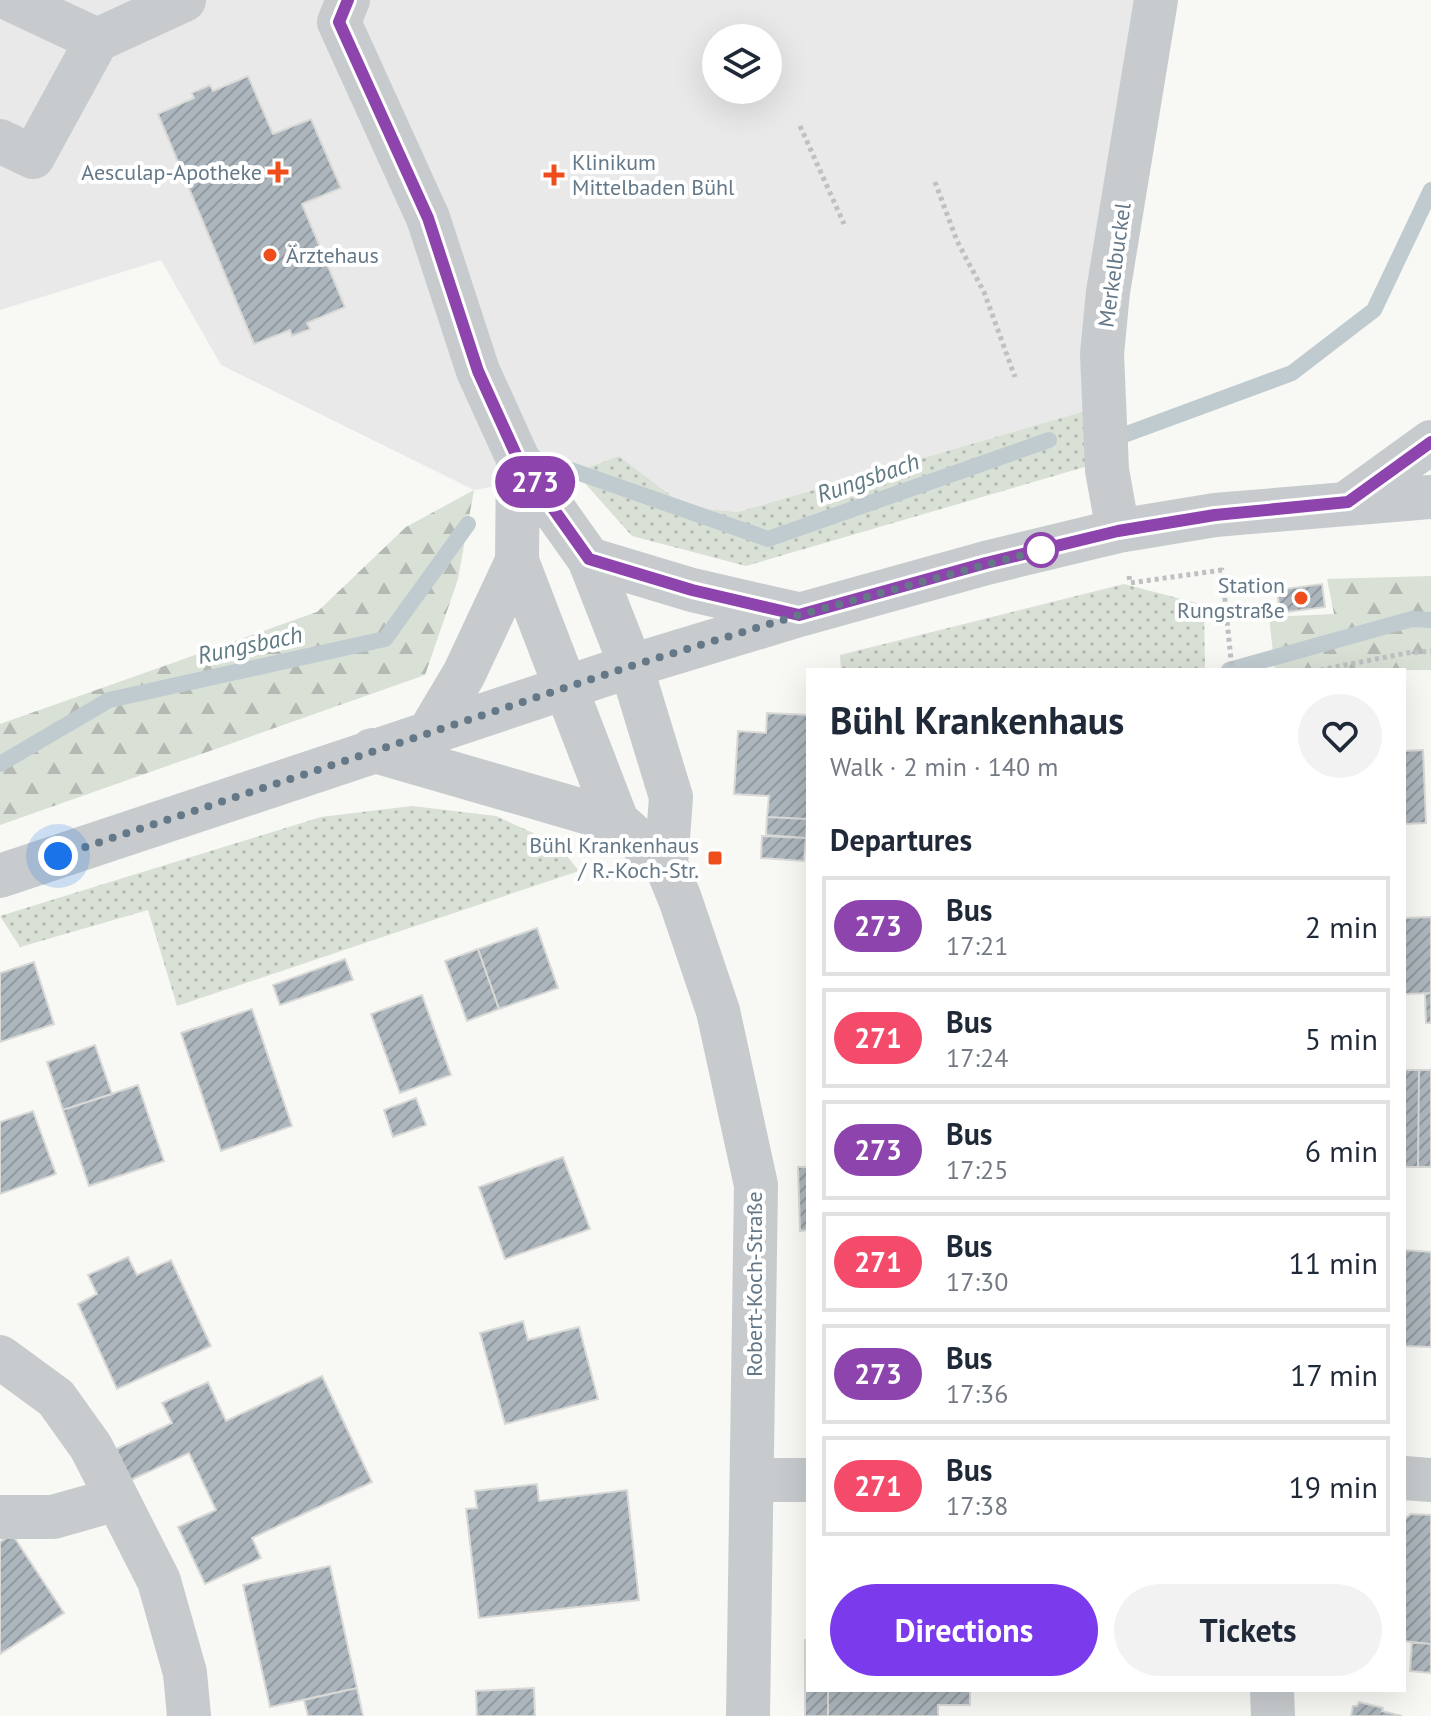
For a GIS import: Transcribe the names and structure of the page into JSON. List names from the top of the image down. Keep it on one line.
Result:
{"streets":{"street":["Merkelbuckel","Robert-Koch-Straße"]},"water":["Rungsbach"],"places":{"health":["Aesculap-Apotheke","Klinikum Mittelbaden Bühl"],"other":["Ärztehaus","Station Rungstraße"],"transit":["Bühl Krankenhaus / R.-Koch-Str."]},"lines":["bus line 273"],"page":{"on_map":"273","heading":[["Bühl Krankenhaus","Walk · 2 min · 140 m"],"Departures"],"list":[{"mark":"273","name":"Bus","note":"17:21","value":"2 min"},{"mark":"271","name":"Bus","note":"17:24","value":"5 min"},{"mark":"273","name":"Bus","note":"17:25","value":"6 min"},{"mark":"271","name":"Bus","note":"17:30","value":"11 min"},{"mark":"273","name":"Bus","note":"17:36","value":"17 min"},{"mark":"271","name":"Bus","note":"17:38","value":"19 min"}],"buttons":["Directions","Tickets"]}}
